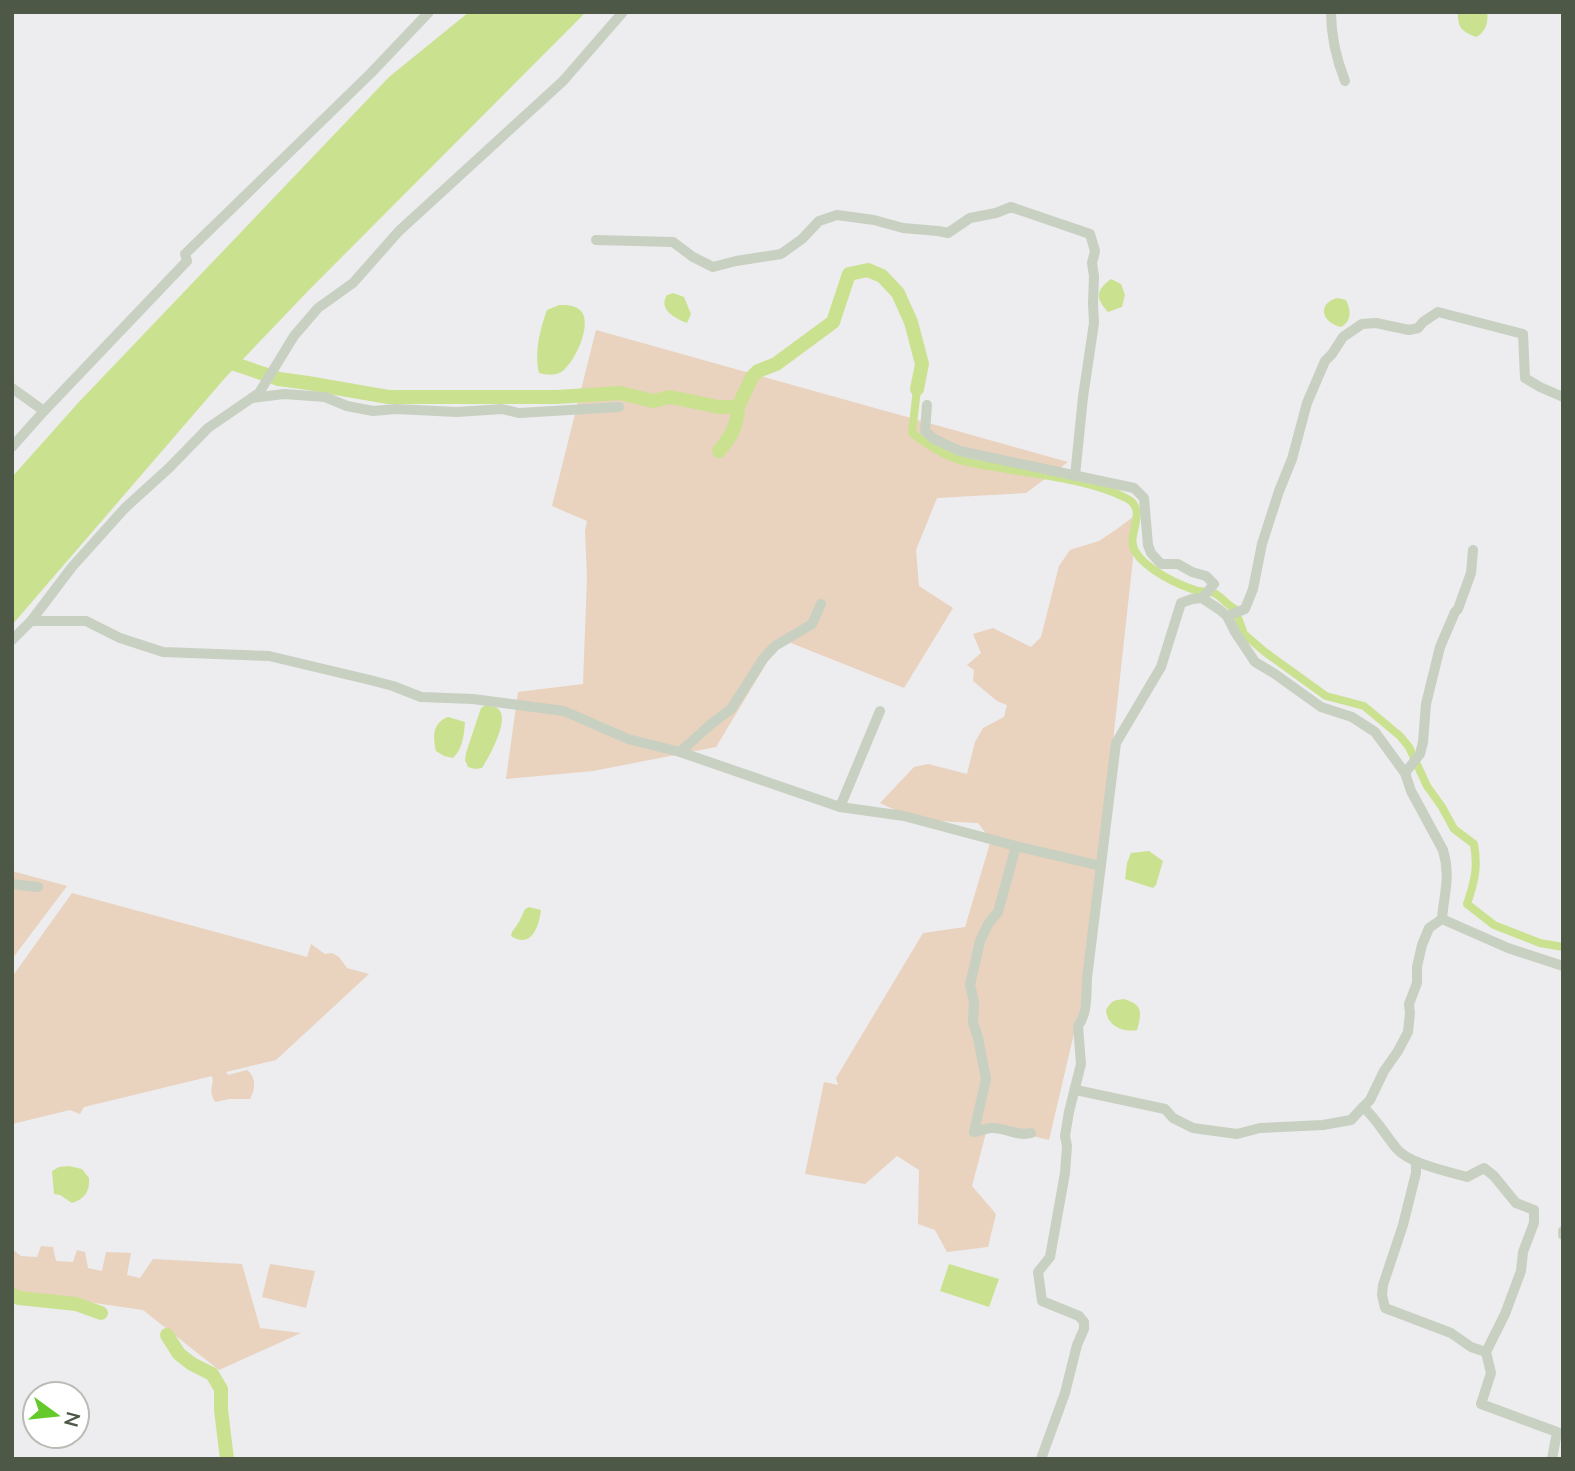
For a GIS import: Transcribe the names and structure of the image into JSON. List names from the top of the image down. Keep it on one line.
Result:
{"north":"right"}
